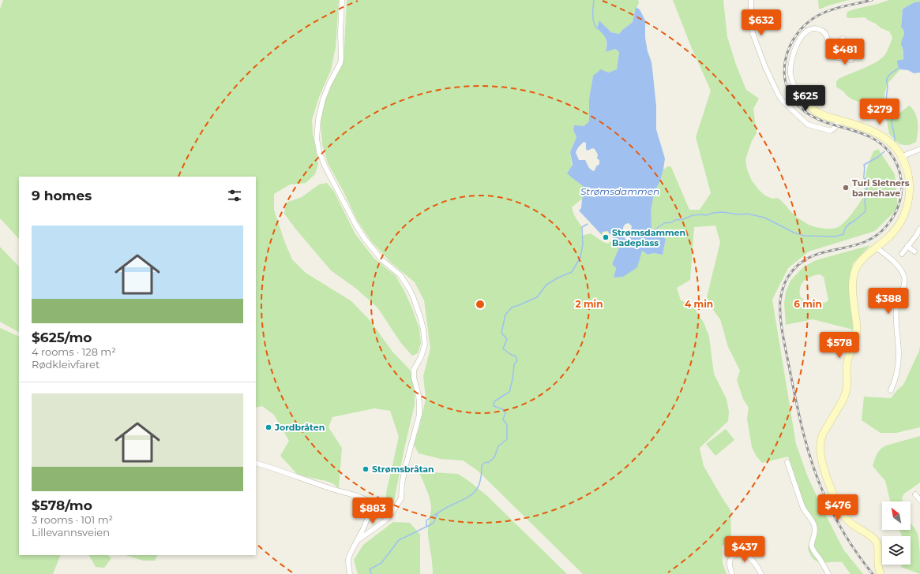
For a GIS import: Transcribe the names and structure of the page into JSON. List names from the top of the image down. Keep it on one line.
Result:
{"water":["Strømsdammen"],"places":["Turi Sletners barnehave","Strømsdammen Badeplass","Jordbråten","Strømsbråtan"],"north":"top left","page":{"price":["$632","$481","$625","$279","$388","$578","$476","$883","$437"],"heading":"9 homes","list":[{"name":"$625/mo","note":"4 rooms · 128 m² · Rødkleivfaret"},{"name":"$578/mo","note":"3 rooms · 101 m² · Lillevannsveien"}]},"rings":["2 min","4 min","6 min"]}
